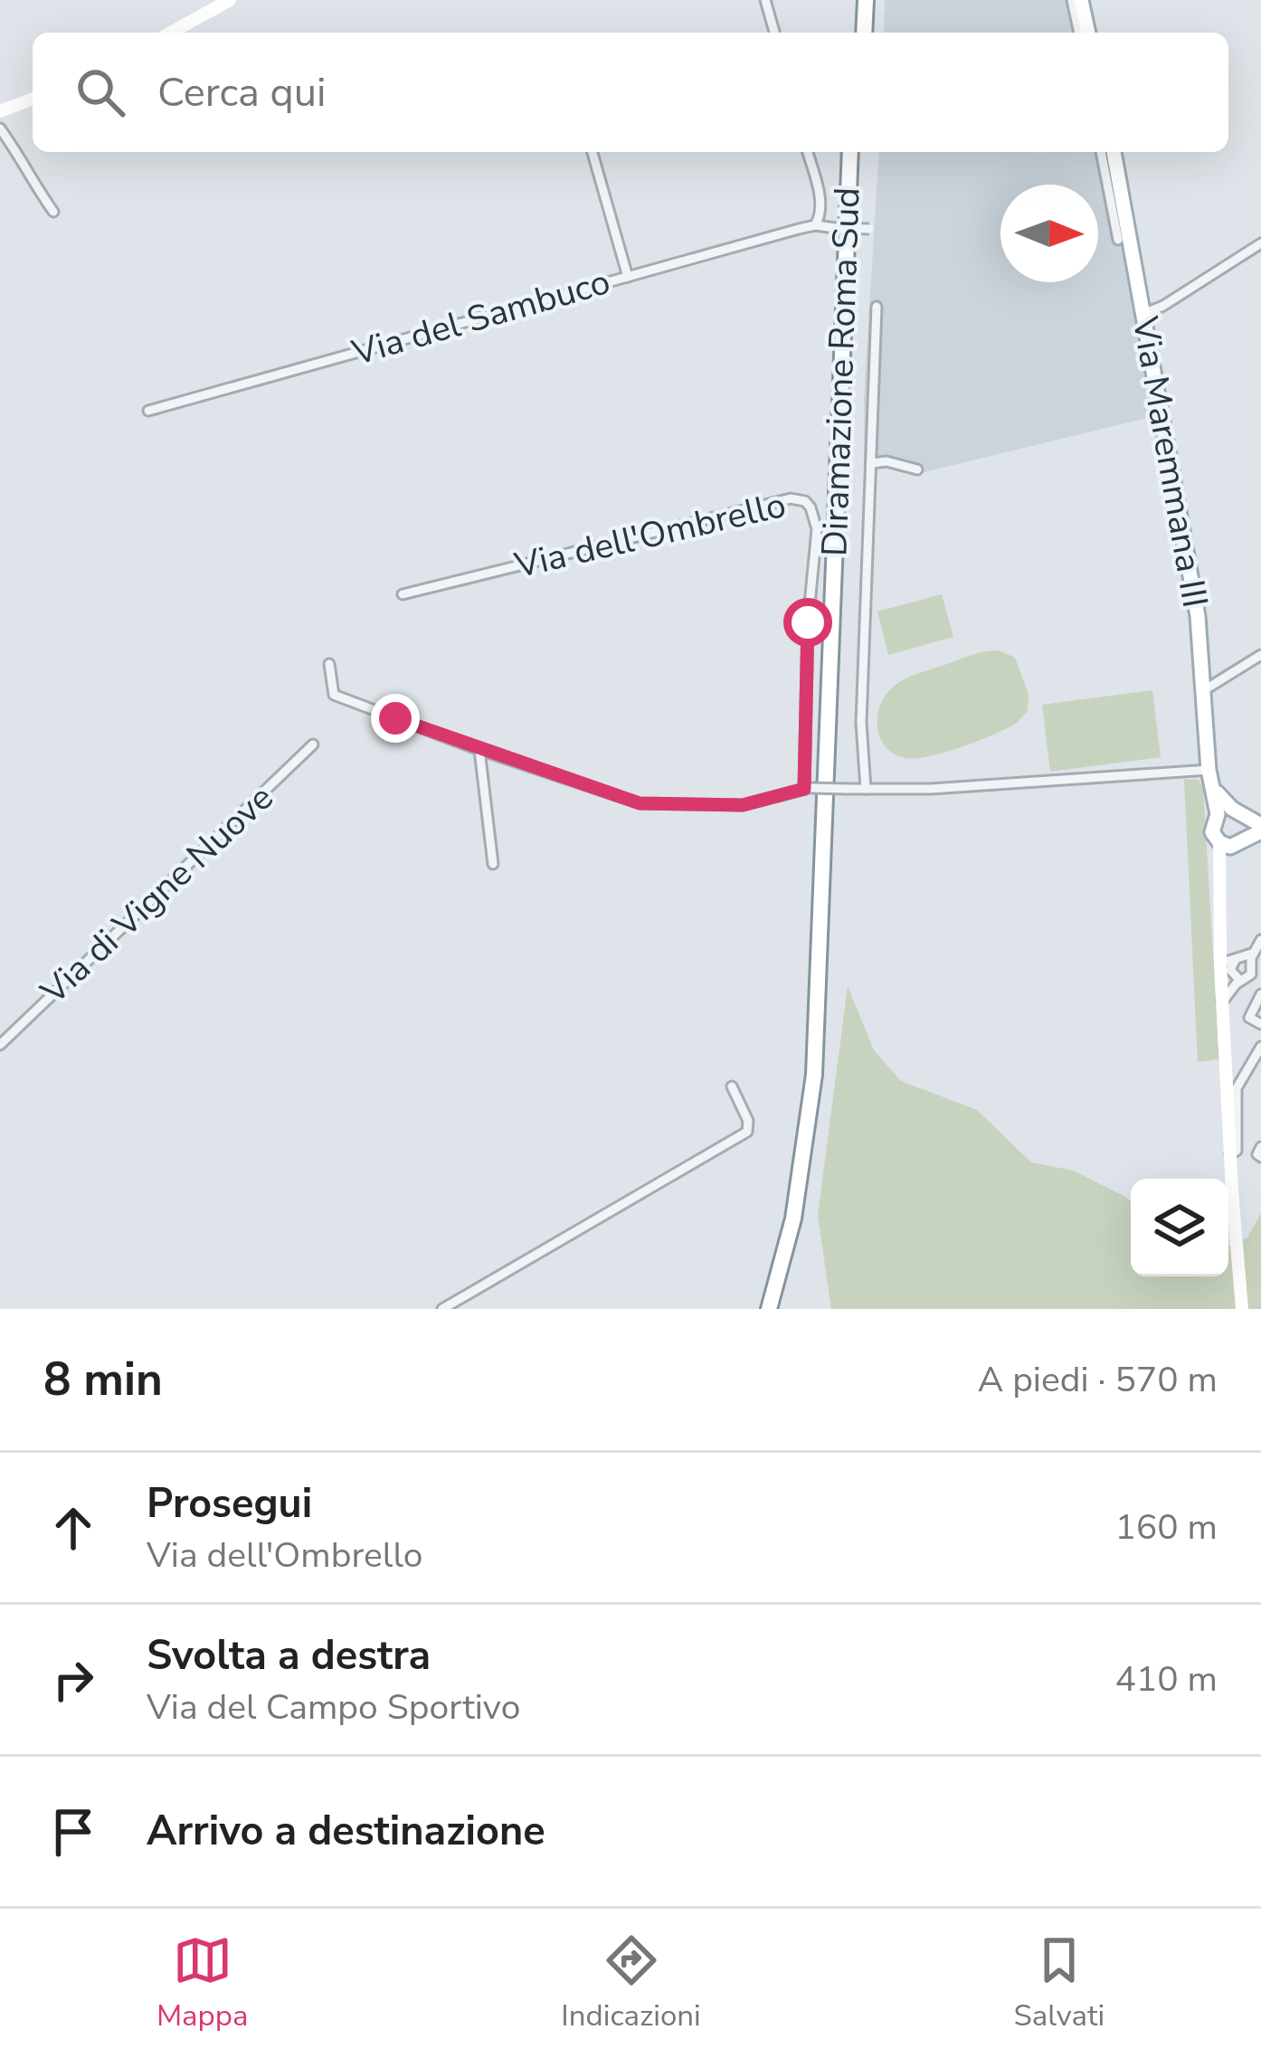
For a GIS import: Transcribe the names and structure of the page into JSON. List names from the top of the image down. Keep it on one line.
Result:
{"streets":{"highway":["Diramazione Roma Sud"],"main road":["Via Maremmana III"],"street":["Via del Sambuco","Via dell'Ombrello","Via di Vigne Nuove"]},"north":"right","page":{"search":"Cerca qui","heading":["8 min","A piedi · 570 m"],"list":[["Prosegui","Via dell'Ombrello","160 m"],["Svolta a destra","Via del Campo Sportivo","410 m"],"Arrivo a destinazione"],"nav":["Mappa","Indicazioni","Salvati"]}}
